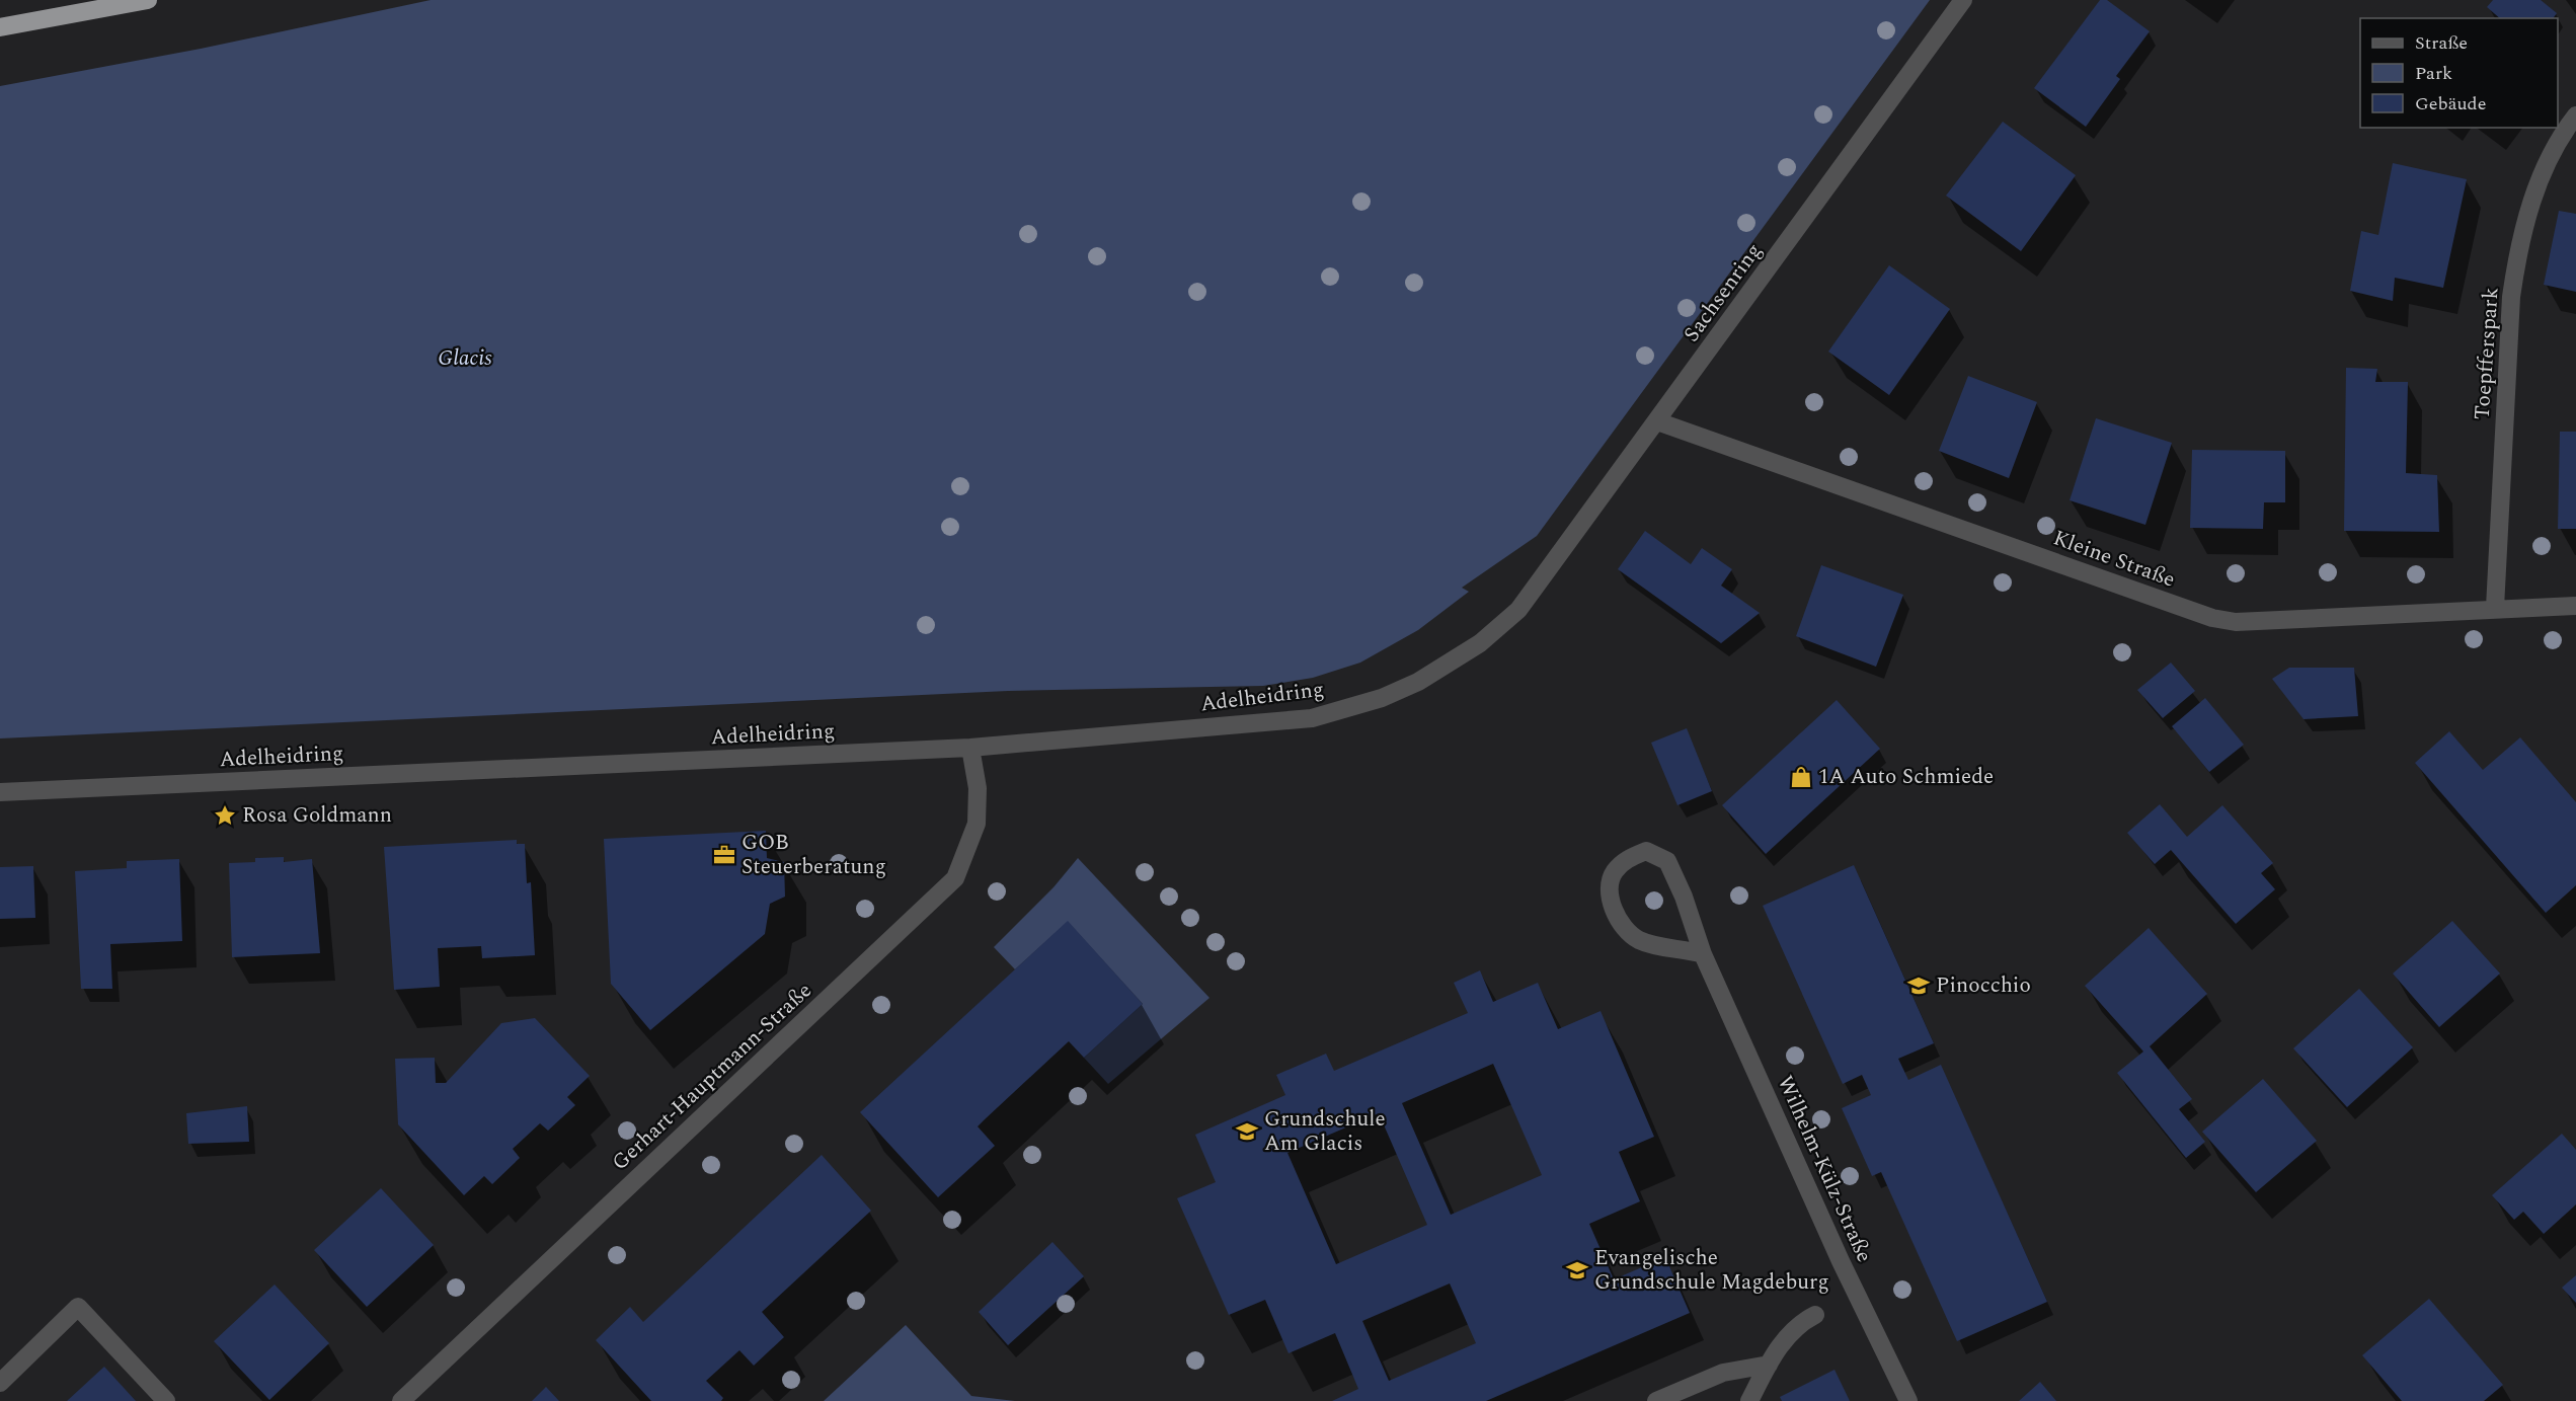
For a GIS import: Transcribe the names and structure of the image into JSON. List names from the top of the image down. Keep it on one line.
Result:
{"streets":{"street":["Sachsenring","Toepfferspark","Kleine Straße","Adelheidring","Gerhart-Hauptmann-Straße","Wilhelm-Külz-Straße"]},"crossings":[["Sachsenring","Kleine Straße"],["Sachsenring","Adelheidring"],["Toepfferspark","Kleine Straße"],["Adelheidring","Gerhart-Hauptmann-Straße"]],"parks":["Glacis"],"places":{"shop":["1A Auto Schmiede"],"place":["Rosa Goldmann"],"office":["GOB Steuerberatung"],"school or university":["Pinocchio","Grundschule Am Glacis","Evangelische Grundschule Magdeburg"]},"legend":["Straße","Park","Gebäude"]}
